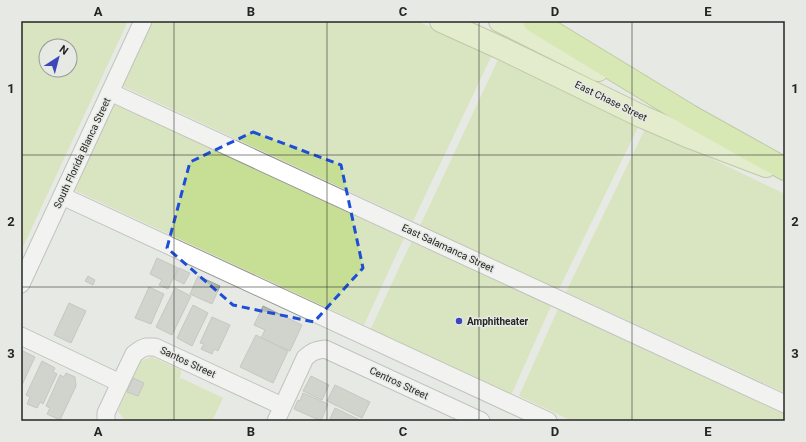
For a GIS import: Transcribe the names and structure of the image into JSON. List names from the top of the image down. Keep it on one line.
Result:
{"streets":{"main road":["East Chase Street"],"street":["South Florida Blanca Street","East Salamanca Street","Santos Street","Centros Street"]},"crossings":[["South Florida Blanca Street","East Salamanca Street"],["Santos Street","Centros Street"]],"places":["Amphitheater"],"north":"top right","grid":{"columns":["A","B","C","D","E"],"rows":["1","2","3"]}}
